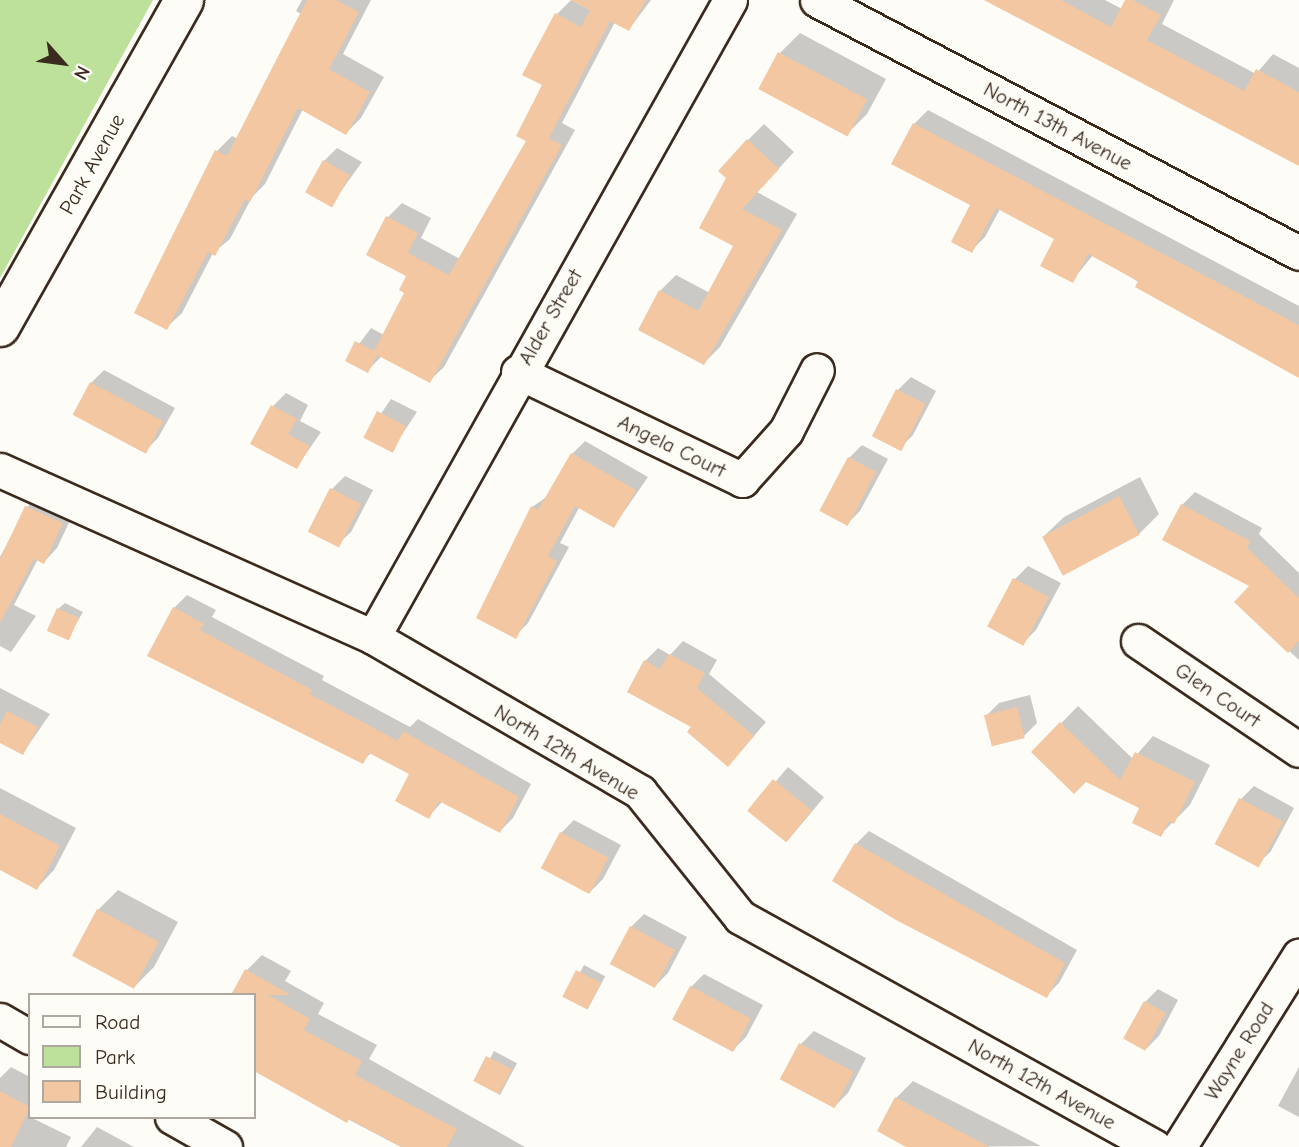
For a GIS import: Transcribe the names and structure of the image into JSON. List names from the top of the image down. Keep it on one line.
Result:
{"streets":{"street":["North 13th Avenue","Park Avenue","Alder Street","Angela Court","Glen Court","North 12th Avenue","Wayne Road"]},"crossings":[["Alder Street","Angela Court"],["Alder Street","North 12th Avenue"]],"legend":["Road","Park","Building"],"north":"bottom right"}
